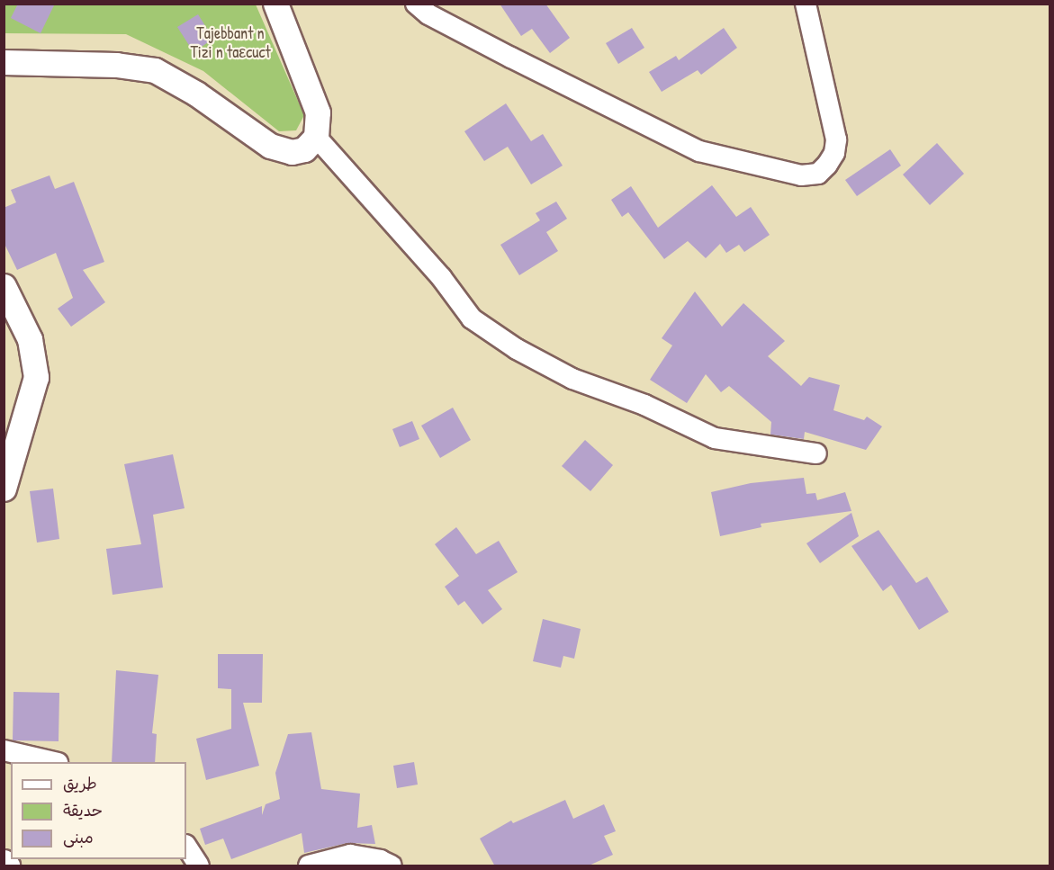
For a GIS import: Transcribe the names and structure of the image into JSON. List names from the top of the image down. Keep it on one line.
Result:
{"parks":["Tajebbant n Tizi n taεcuct"],"legend":["طريق","حديقة","مبنى"]}
